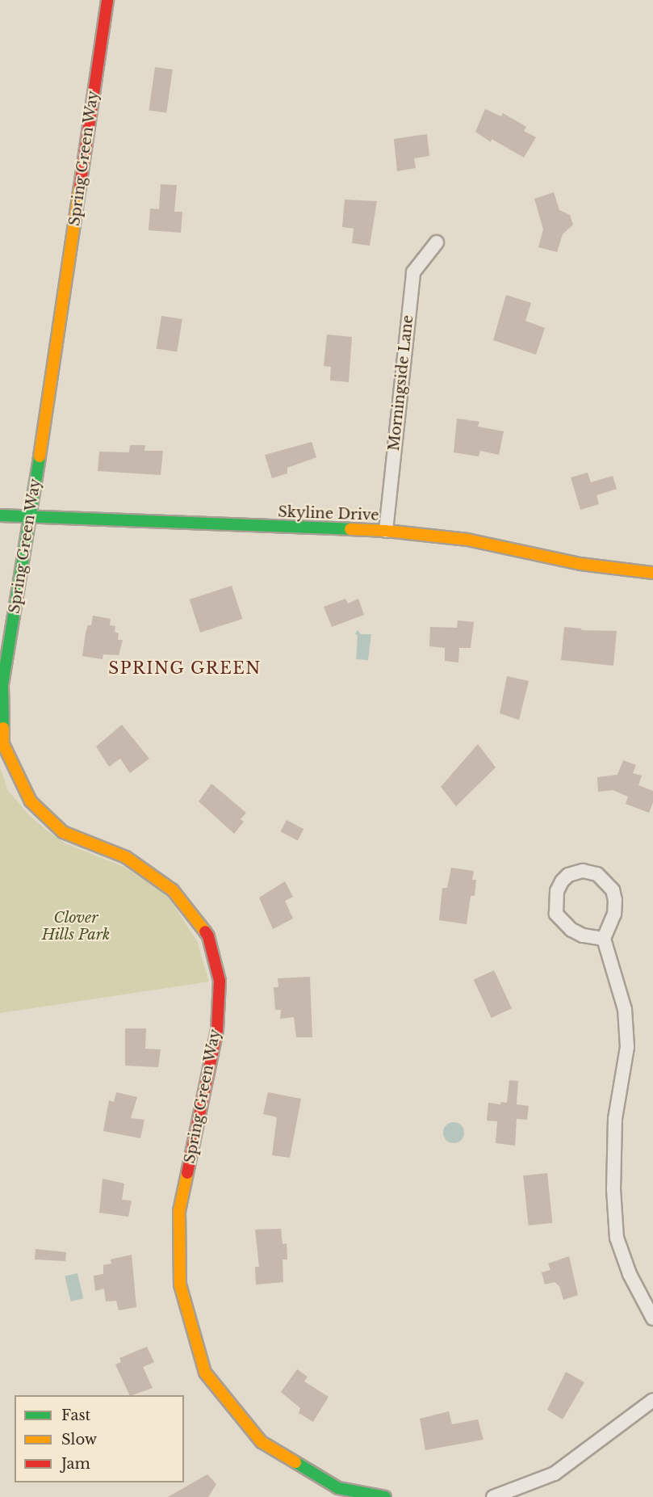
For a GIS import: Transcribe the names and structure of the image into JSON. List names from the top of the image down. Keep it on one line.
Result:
{"streets":{"street":["Spring Green Way","Morningside Lane","Skyline Drive"]},"crossings":[["Spring Green Way","Skyline Drive"],["Morningside Lane","Skyline Drive"]],"districts":["SPRING GREEN"],"parks":["Clover Hills Park"],"legend":["Fast","Slow","Jam"]}
